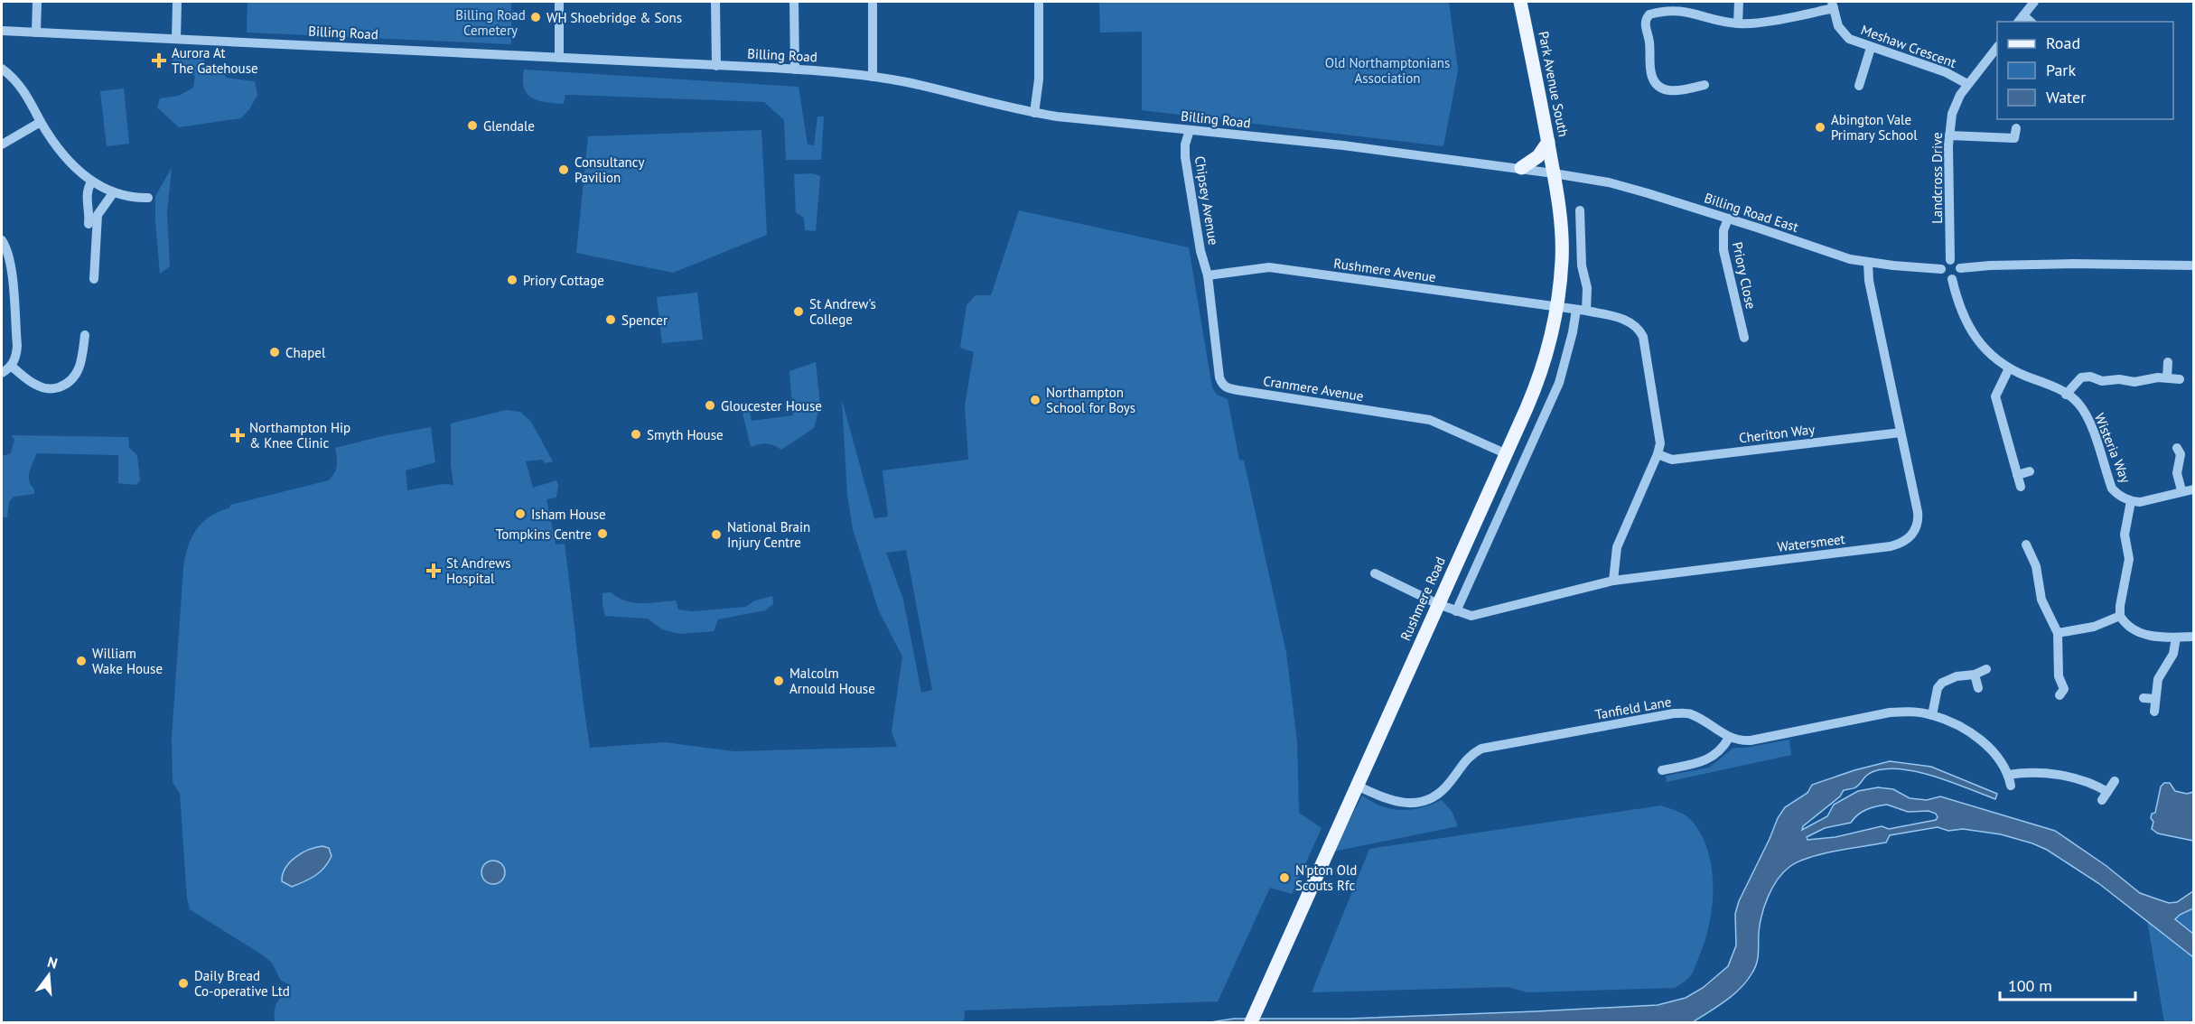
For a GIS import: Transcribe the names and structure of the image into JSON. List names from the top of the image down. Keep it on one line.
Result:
{"streets":{"main road":["Park Avenue South","Rushmere Road"],"street":["Billing Road","Meshaw Crescent","Landcross Drive","Chipsey Avenue","Billing Road East","Rushmere Avenue","Priory Close","Cranmere Avenue","Cheriton Way","Wisteria Way","Watersmeet","Tanfield Lane"]},"crossings":[["Billing Road","Park Avenue South"],["Billing Road","Chipsey Avenue"],["Billing Road","Billing Road East"],["Billing Road","Rushmere Road"],["Meshaw Crescent","Landcross Drive"],["Park Avenue South","Billing Road East"],["Park Avenue South","Rushmere Road"],["Landcross Drive","Billing Road East"],["Landcross Drive","Wisteria Way"],["Chipsey Avenue","Rushmere Avenue"],["Chipsey Avenue","Cranmere Avenue"],["Billing Road East","Priory Close"],["Billing Road East","Wisteria Way"],["Billing Road East","Watersmeet"],["Billing Road East","Rushmere Road"],["Rushmere Avenue","Cranmere Avenue"],["Rushmere Avenue","Cheriton Way"],["Rushmere Avenue","Rushmere Road"],["Cranmere Avenue","Rushmere Road"],["Cheriton Way","Watersmeet"],["Watersmeet","Rushmere Road"],["Rushmere Road","Tanfield Lane"]],"parks":["Billing Road Cemetery","Old Northamptonians Association"],"places":{"other":["WH Shoebridge & Sons","Glendale","Abington Vale Primary School","Consultancy Pavilion","Priory Cottage","St Andrew's College","Spencer","Chapel","Northampton School for Boys","Gloucester House","Smyth House","Isham House","Tompkins Centre","National Brain Injury Centre","William Wake House","Malcolm Arnould House","N'pton Old Scouts Rfc","Daily Bread Co-operative Ltd"],"health":["Aurora At The Gatehouse","Northampton Hip & Knee Clinic","St Andrews Hospital"]},"legend":["Road","Park","Water"],"scale_bar":"100 m","north":"top"}
